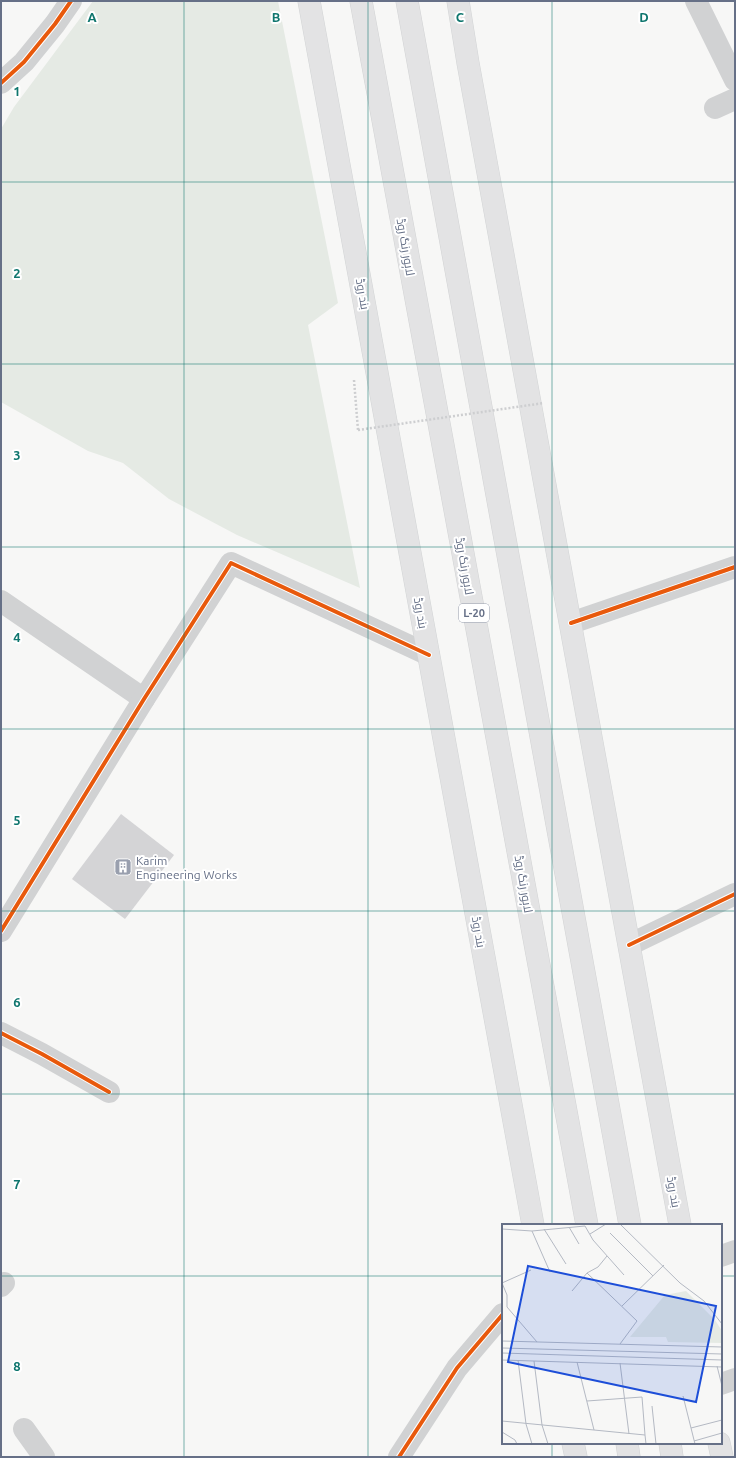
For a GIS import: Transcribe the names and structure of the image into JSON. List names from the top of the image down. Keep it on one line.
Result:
{"streets":{"main road":["لاہور رنگ روڈ","بند روڈ","L-20"]},"places":{"building":["Karim Engineering Works"]},"grid":{"columns":["A","B","C","D"],"rows":["1","2","3","4","5","6","7","8"]}}
